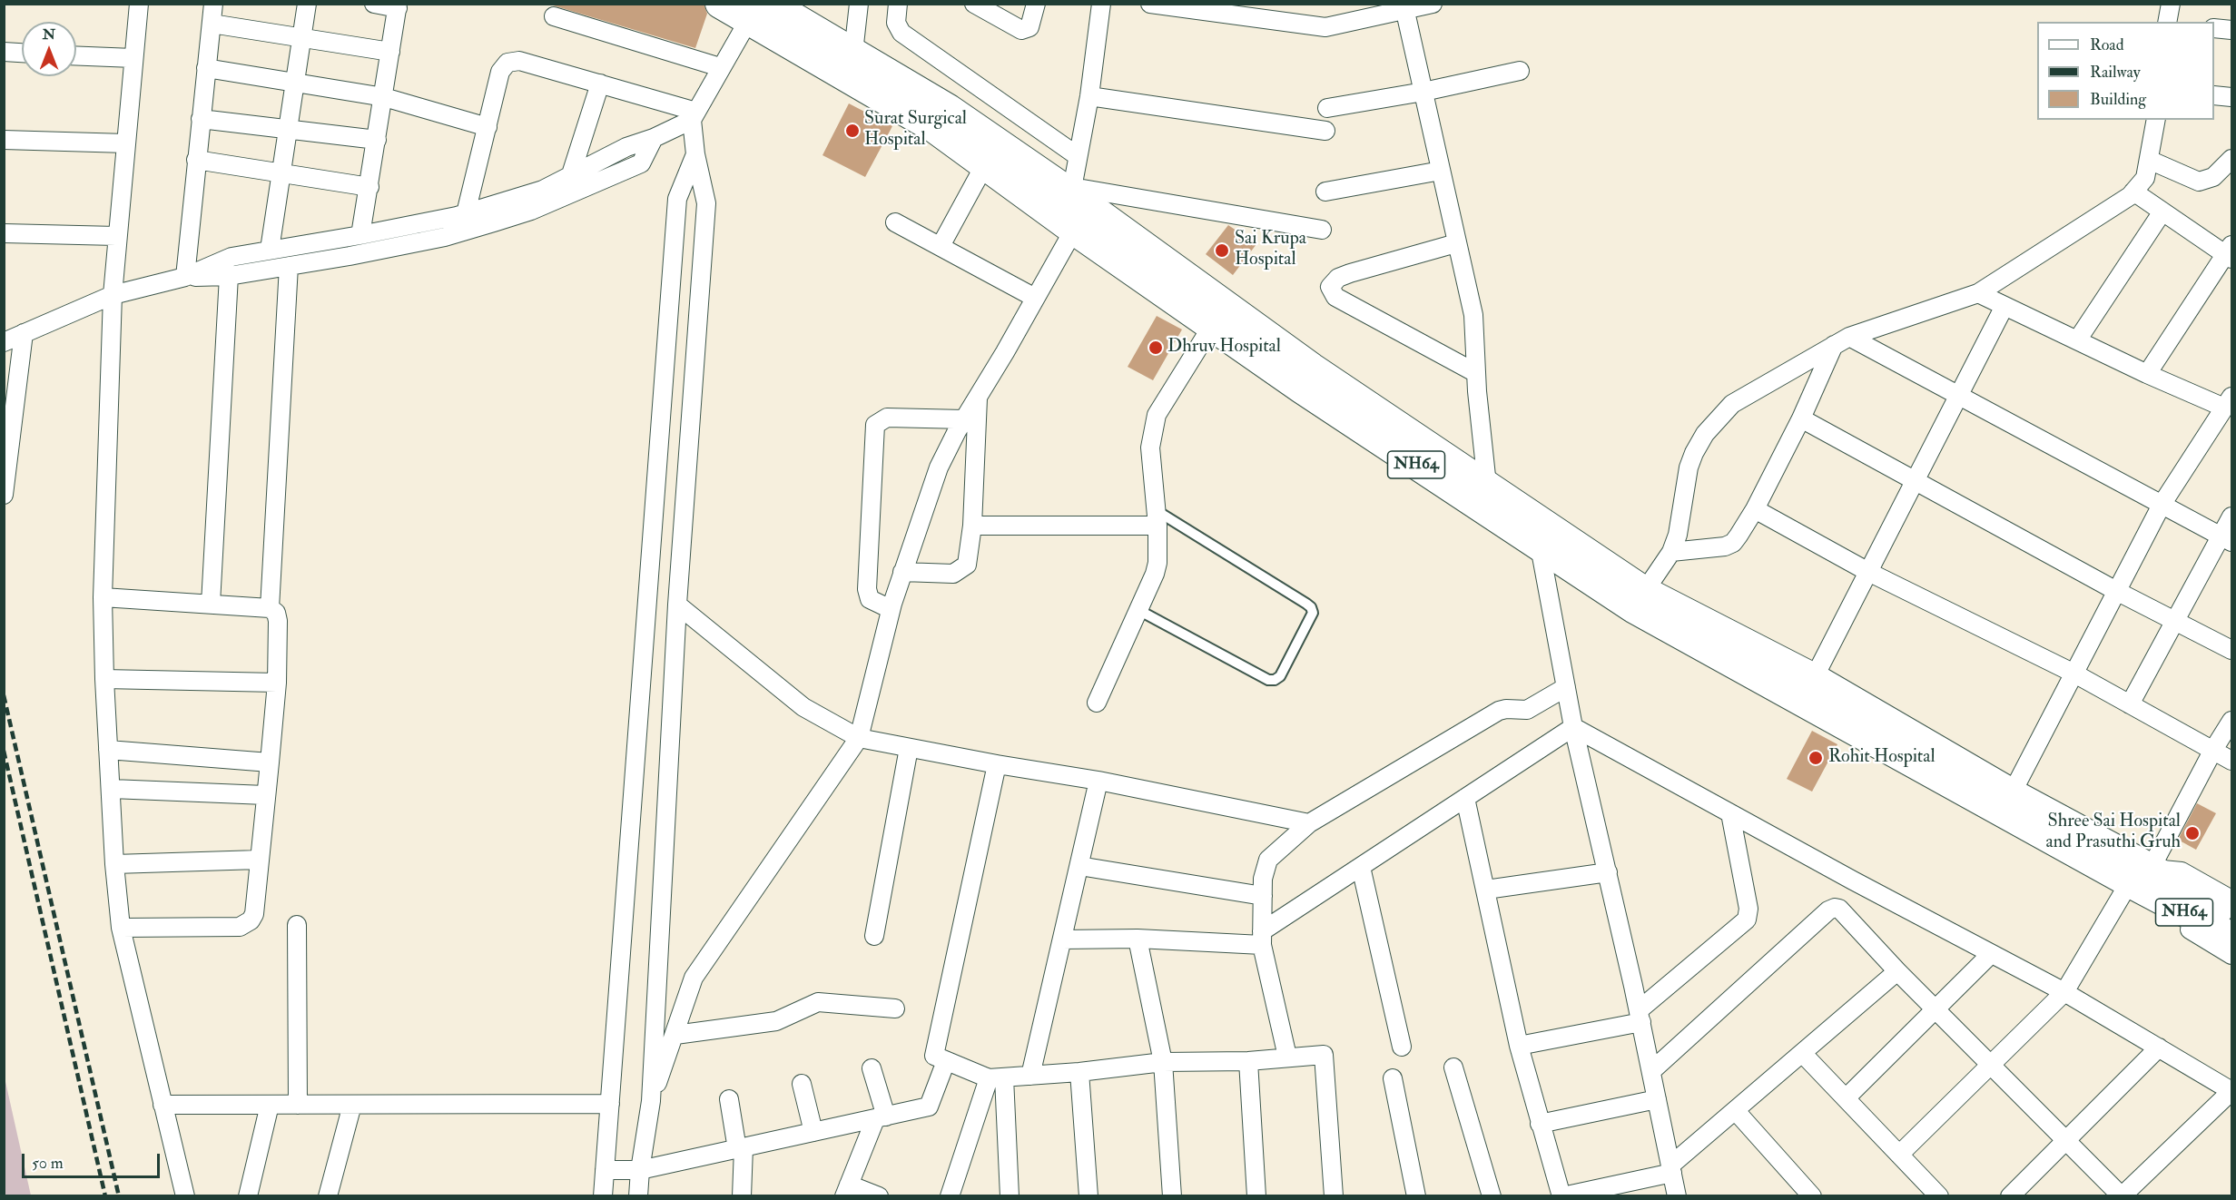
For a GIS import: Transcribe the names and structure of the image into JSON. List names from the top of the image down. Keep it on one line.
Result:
{"streets":{"main road":["NH64"]},"places":["Surat Surgical Hospital","Sai Krupa Hospital","Dhruv Hospital","Rohit Hospital","Shree Sai Hospital and Prasuthi Gruh"],"legend":["Road","Railway","Building"],"scale_bar":"50 m","north":"top"}
